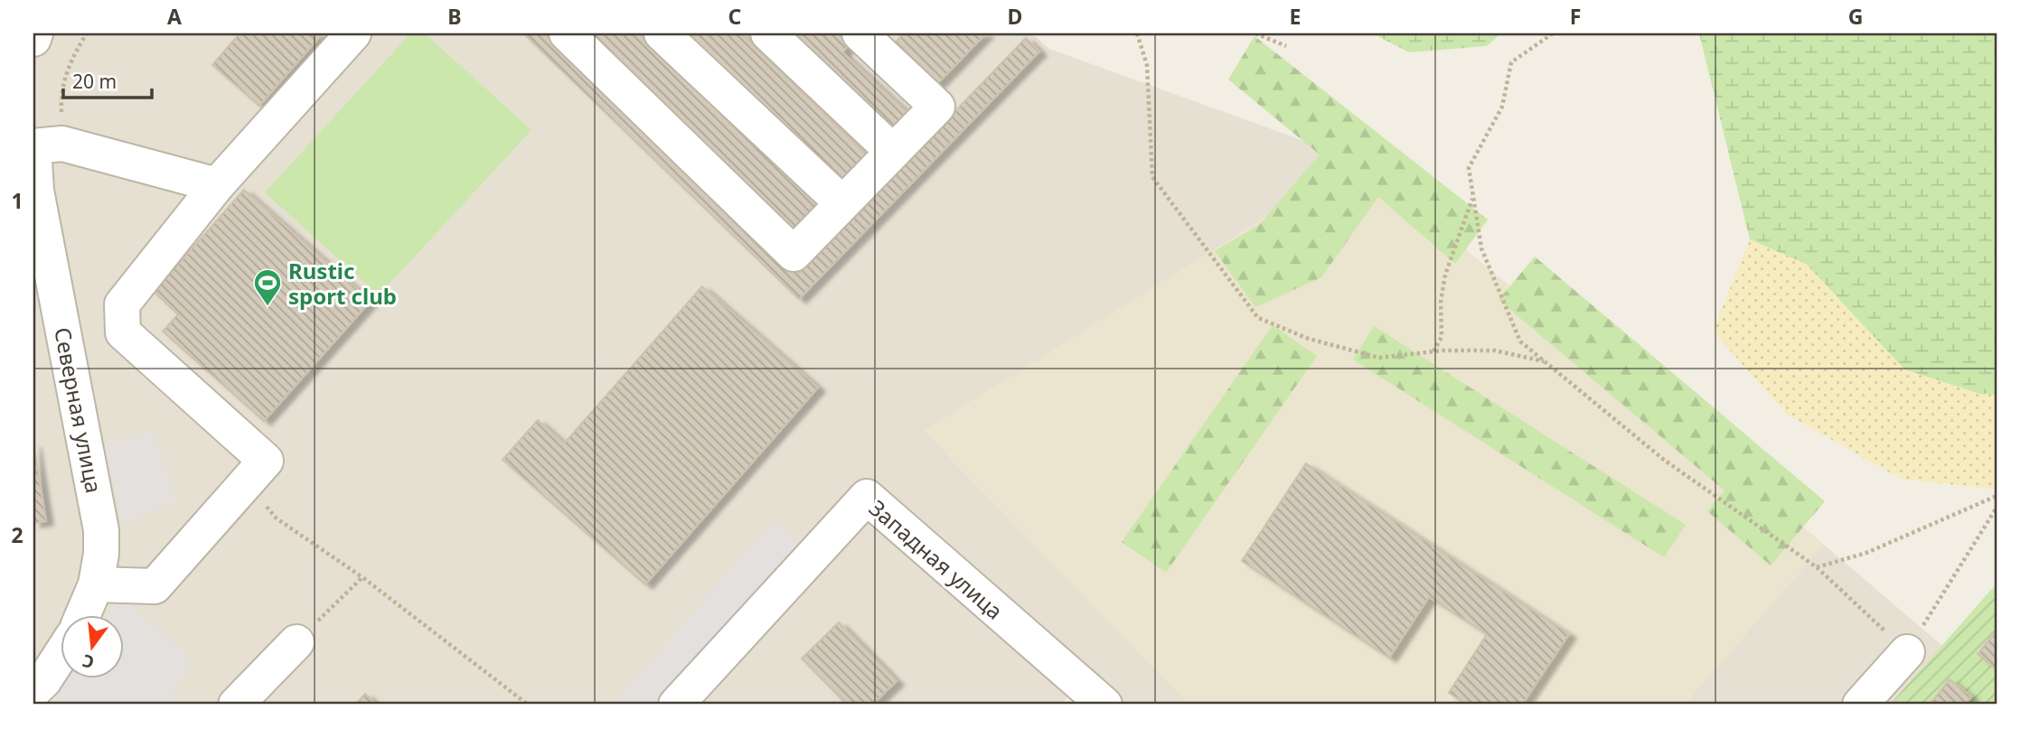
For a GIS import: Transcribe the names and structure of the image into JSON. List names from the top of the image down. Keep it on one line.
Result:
{"streets":{"street":["Северная улица","Западная улица"]},"places":{"sports":["Rustic sport club"]},"scale_bar":"20 m","north":"bottom","grid":{"columns":["A","B","C","D","E","F","G"],"rows":["1","2"]}}
